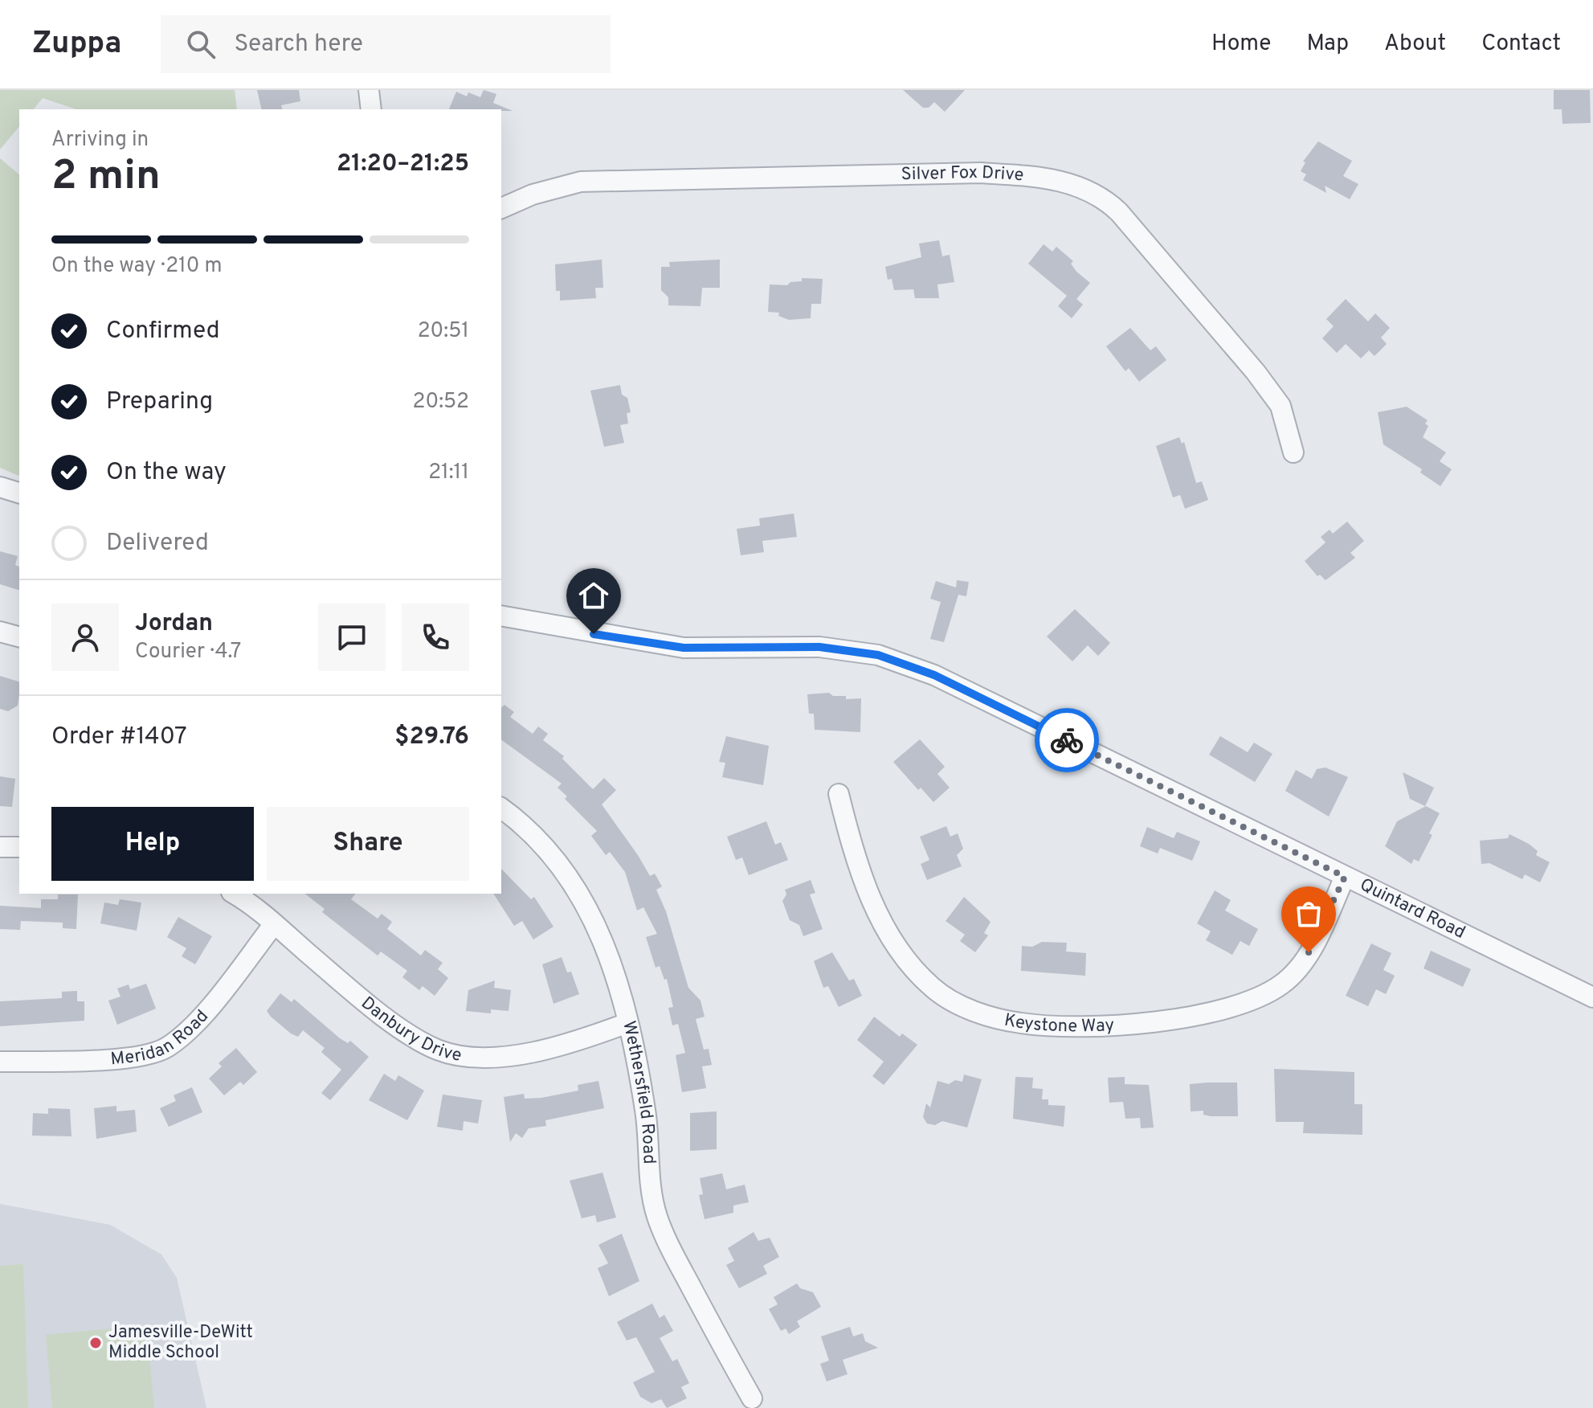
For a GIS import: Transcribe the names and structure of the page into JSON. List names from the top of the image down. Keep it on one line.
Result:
{"streets":{"street":["Silver Fox Drive","Quintard Road","Keystone Way","Danbury Drive","Meridan Road","Wethersfield Road"]},"crossings":[["Quintard Road","Keystone Way"],["Danbury Drive","Meridan Road"],["Danbury Drive","Wethersfield Road"]],"places":["Jamesville-DeWitt Middle School"],"page":{"header":"Zuppa","search":"Search here","nav":["Home","Map","About","Contact"],"heading":["2 min","Arriving in","21:20–21:25"],"panel":["Jordan","Courier · 4.7","Order #1407","$29.76"],"bar":"On the way · 210 m","list":[["Confirmed","20:51"],["Preparing","20:52"],["On the way","21:11"],"Delivered"],"buttons":["Help","Share"]}}
